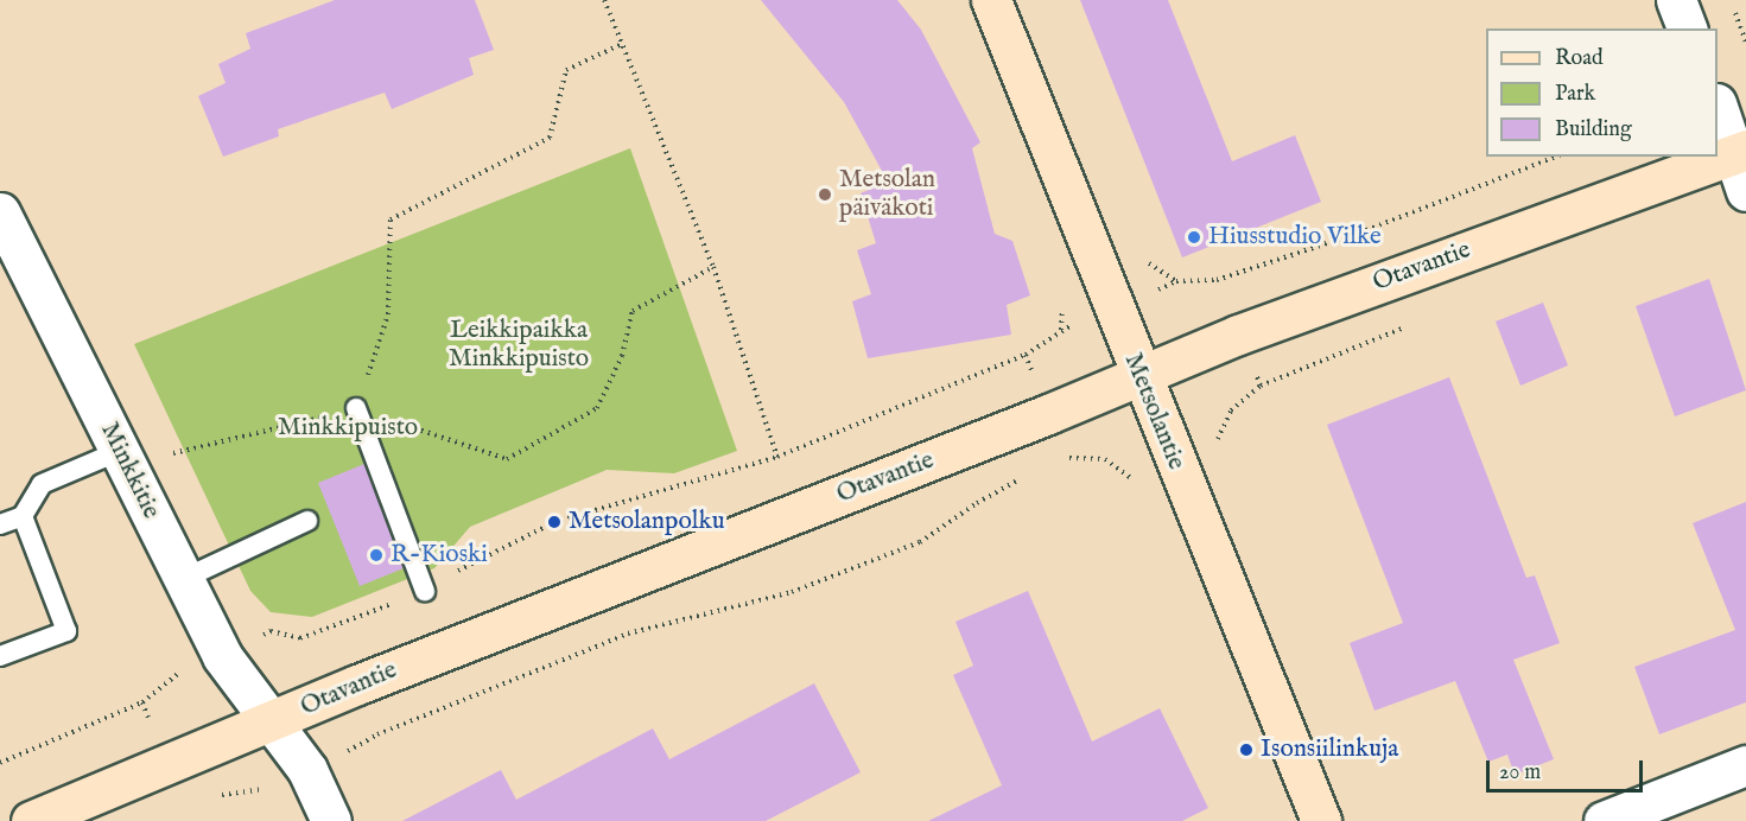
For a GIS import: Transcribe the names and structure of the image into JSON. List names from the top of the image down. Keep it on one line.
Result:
{"streets":{"street":["Otavantie","Metsolantie","Minkkitie"]},"crossings":[["Otavantie","Metsolantie"],["Otavantie","Minkkitie"]],"parks":["Leikkipaikka Minkkipuisto","Minkkipuisto"],"places":["Metsolan päiväkoti","Hiusstudio Vilke","Metsolanpolku","R-Kioski","Isonsiilinkuja"],"legend":["Road","Park","Building"],"scale_bar":"20 m"}
